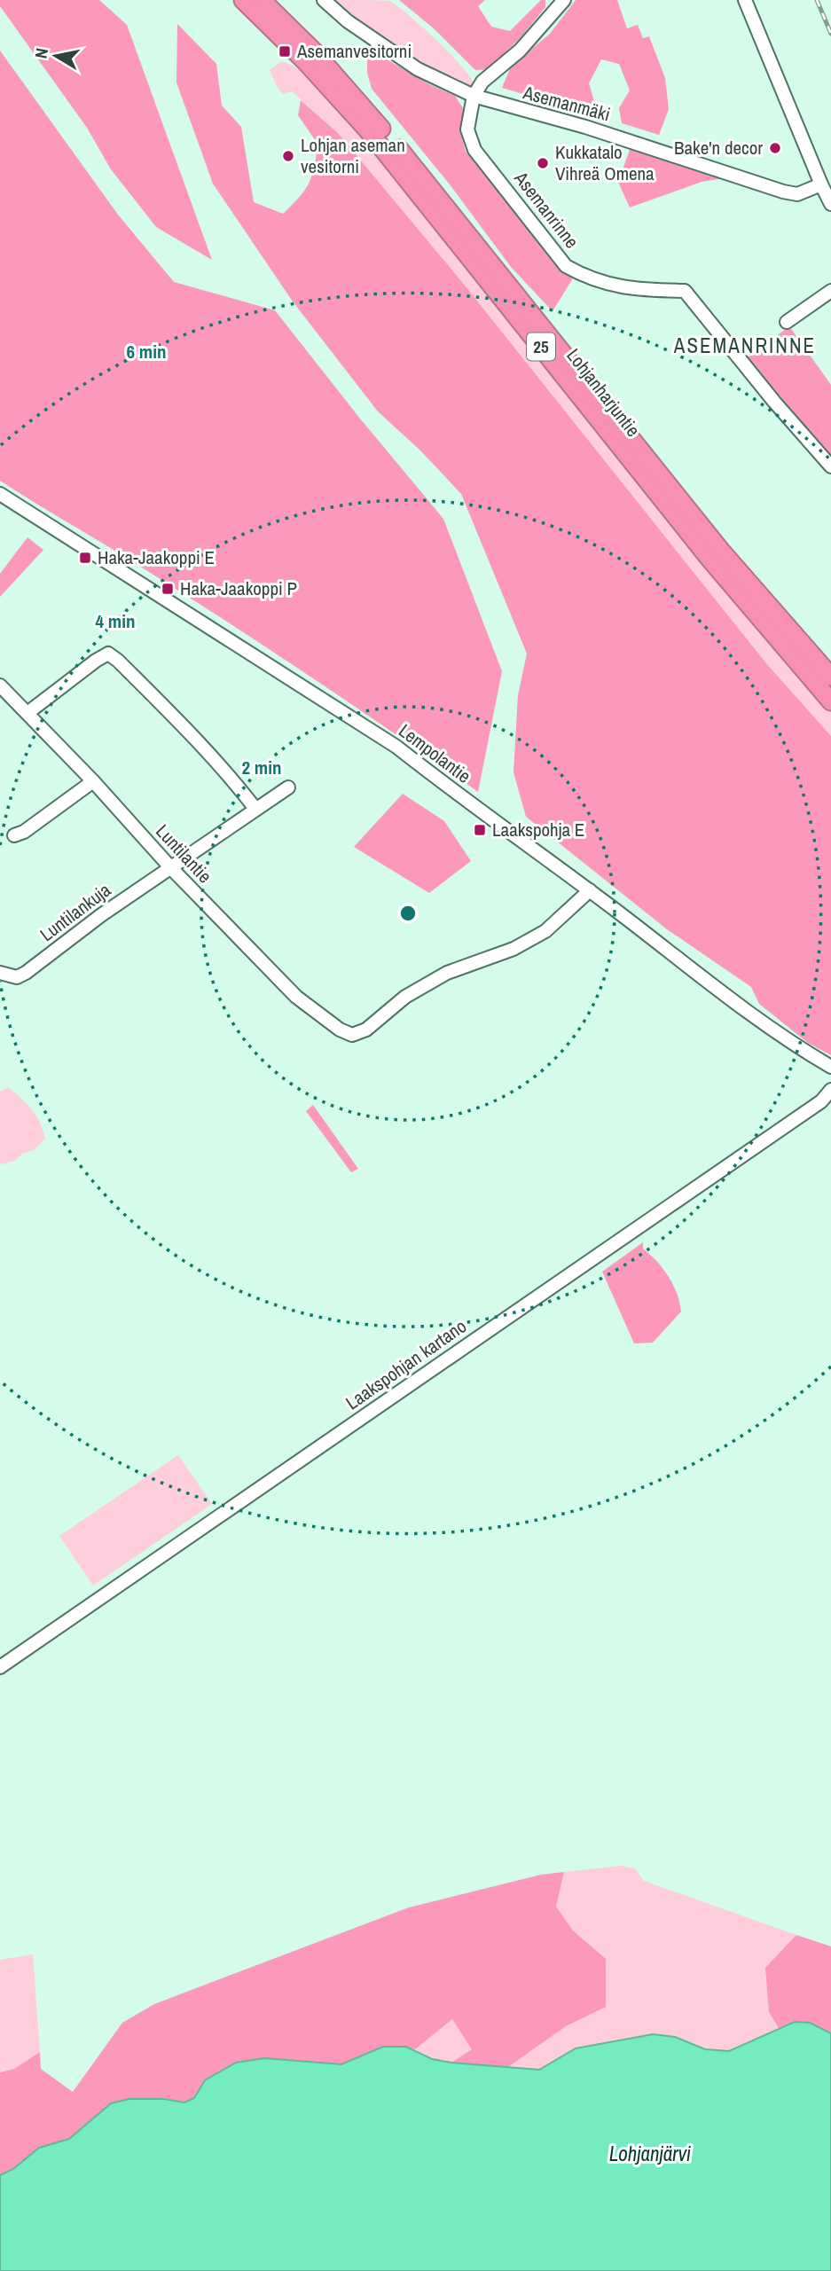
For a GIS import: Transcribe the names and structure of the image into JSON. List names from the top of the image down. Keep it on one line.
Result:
{"streets":{"highway":["25","Lohjanharjuntie"],"street":["Asemanmäki","Asemanrinne","Lempolantie","Luntilantie","Luntilankuja","Laakspohjan kartano"]},"crossings":[["Asemanmäki","Asemanrinne"],["Lempolantie","Luntilantie"],["Luntilantie","Luntilankuja"]],"districts":["ASEMANRINNE"],"water":["Lohjanjärvi"],"places":{"transit":["Asemanvesitorni","Haka-Jaakoppi E","Haka-Jaakoppi P","Laakspohja E"],"other":["Bake'n decor","Lohjan aseman vesitorni","Kukkatalo Vihreä Omena"]},"north":"left","rings":["6 min","4 min","2 min"]}
